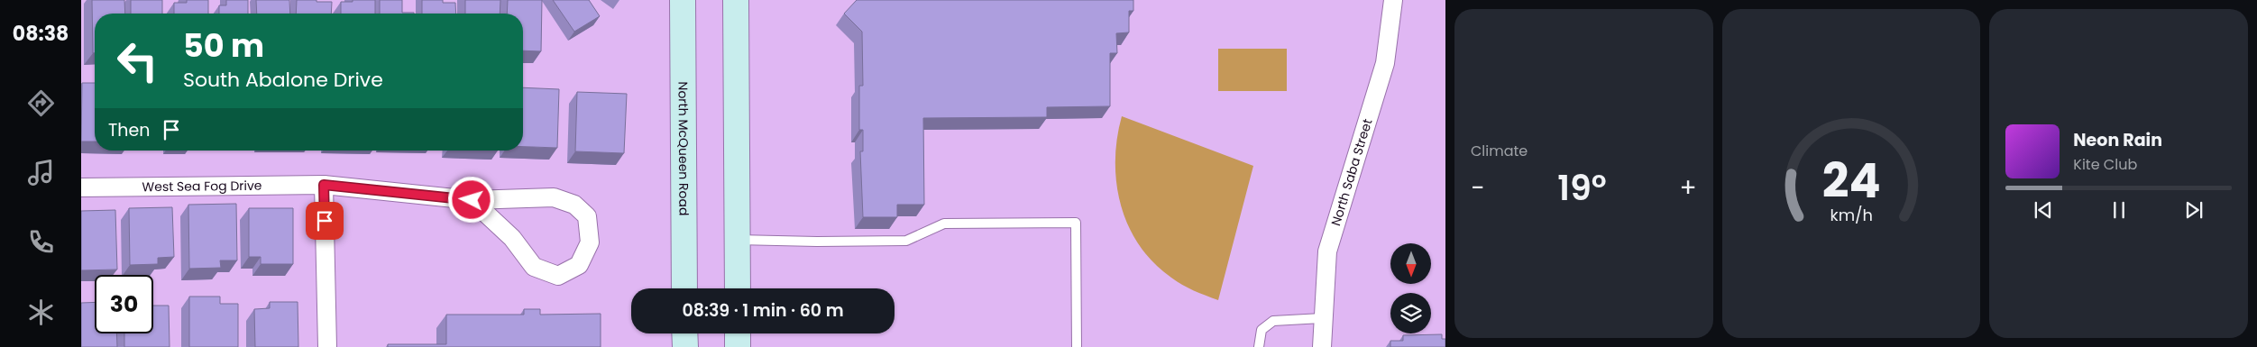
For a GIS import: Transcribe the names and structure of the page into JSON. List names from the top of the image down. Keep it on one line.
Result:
{"streets":{"main road":["North McQueen Road"],"street":["North Saba Street","West Sea Fog Drive"]},"north":"bottom","page":{"tabs":"08:38","tile":"Climate","turn":["50 m","South Abalone Drive"],"then":"Then","song":["Neon Rain","Kite Club"],"heat":["−","19°","+"],"limit":"30","trip":"08:39 · 1 min · 60 m","gauge":["24","km/h"]}}
